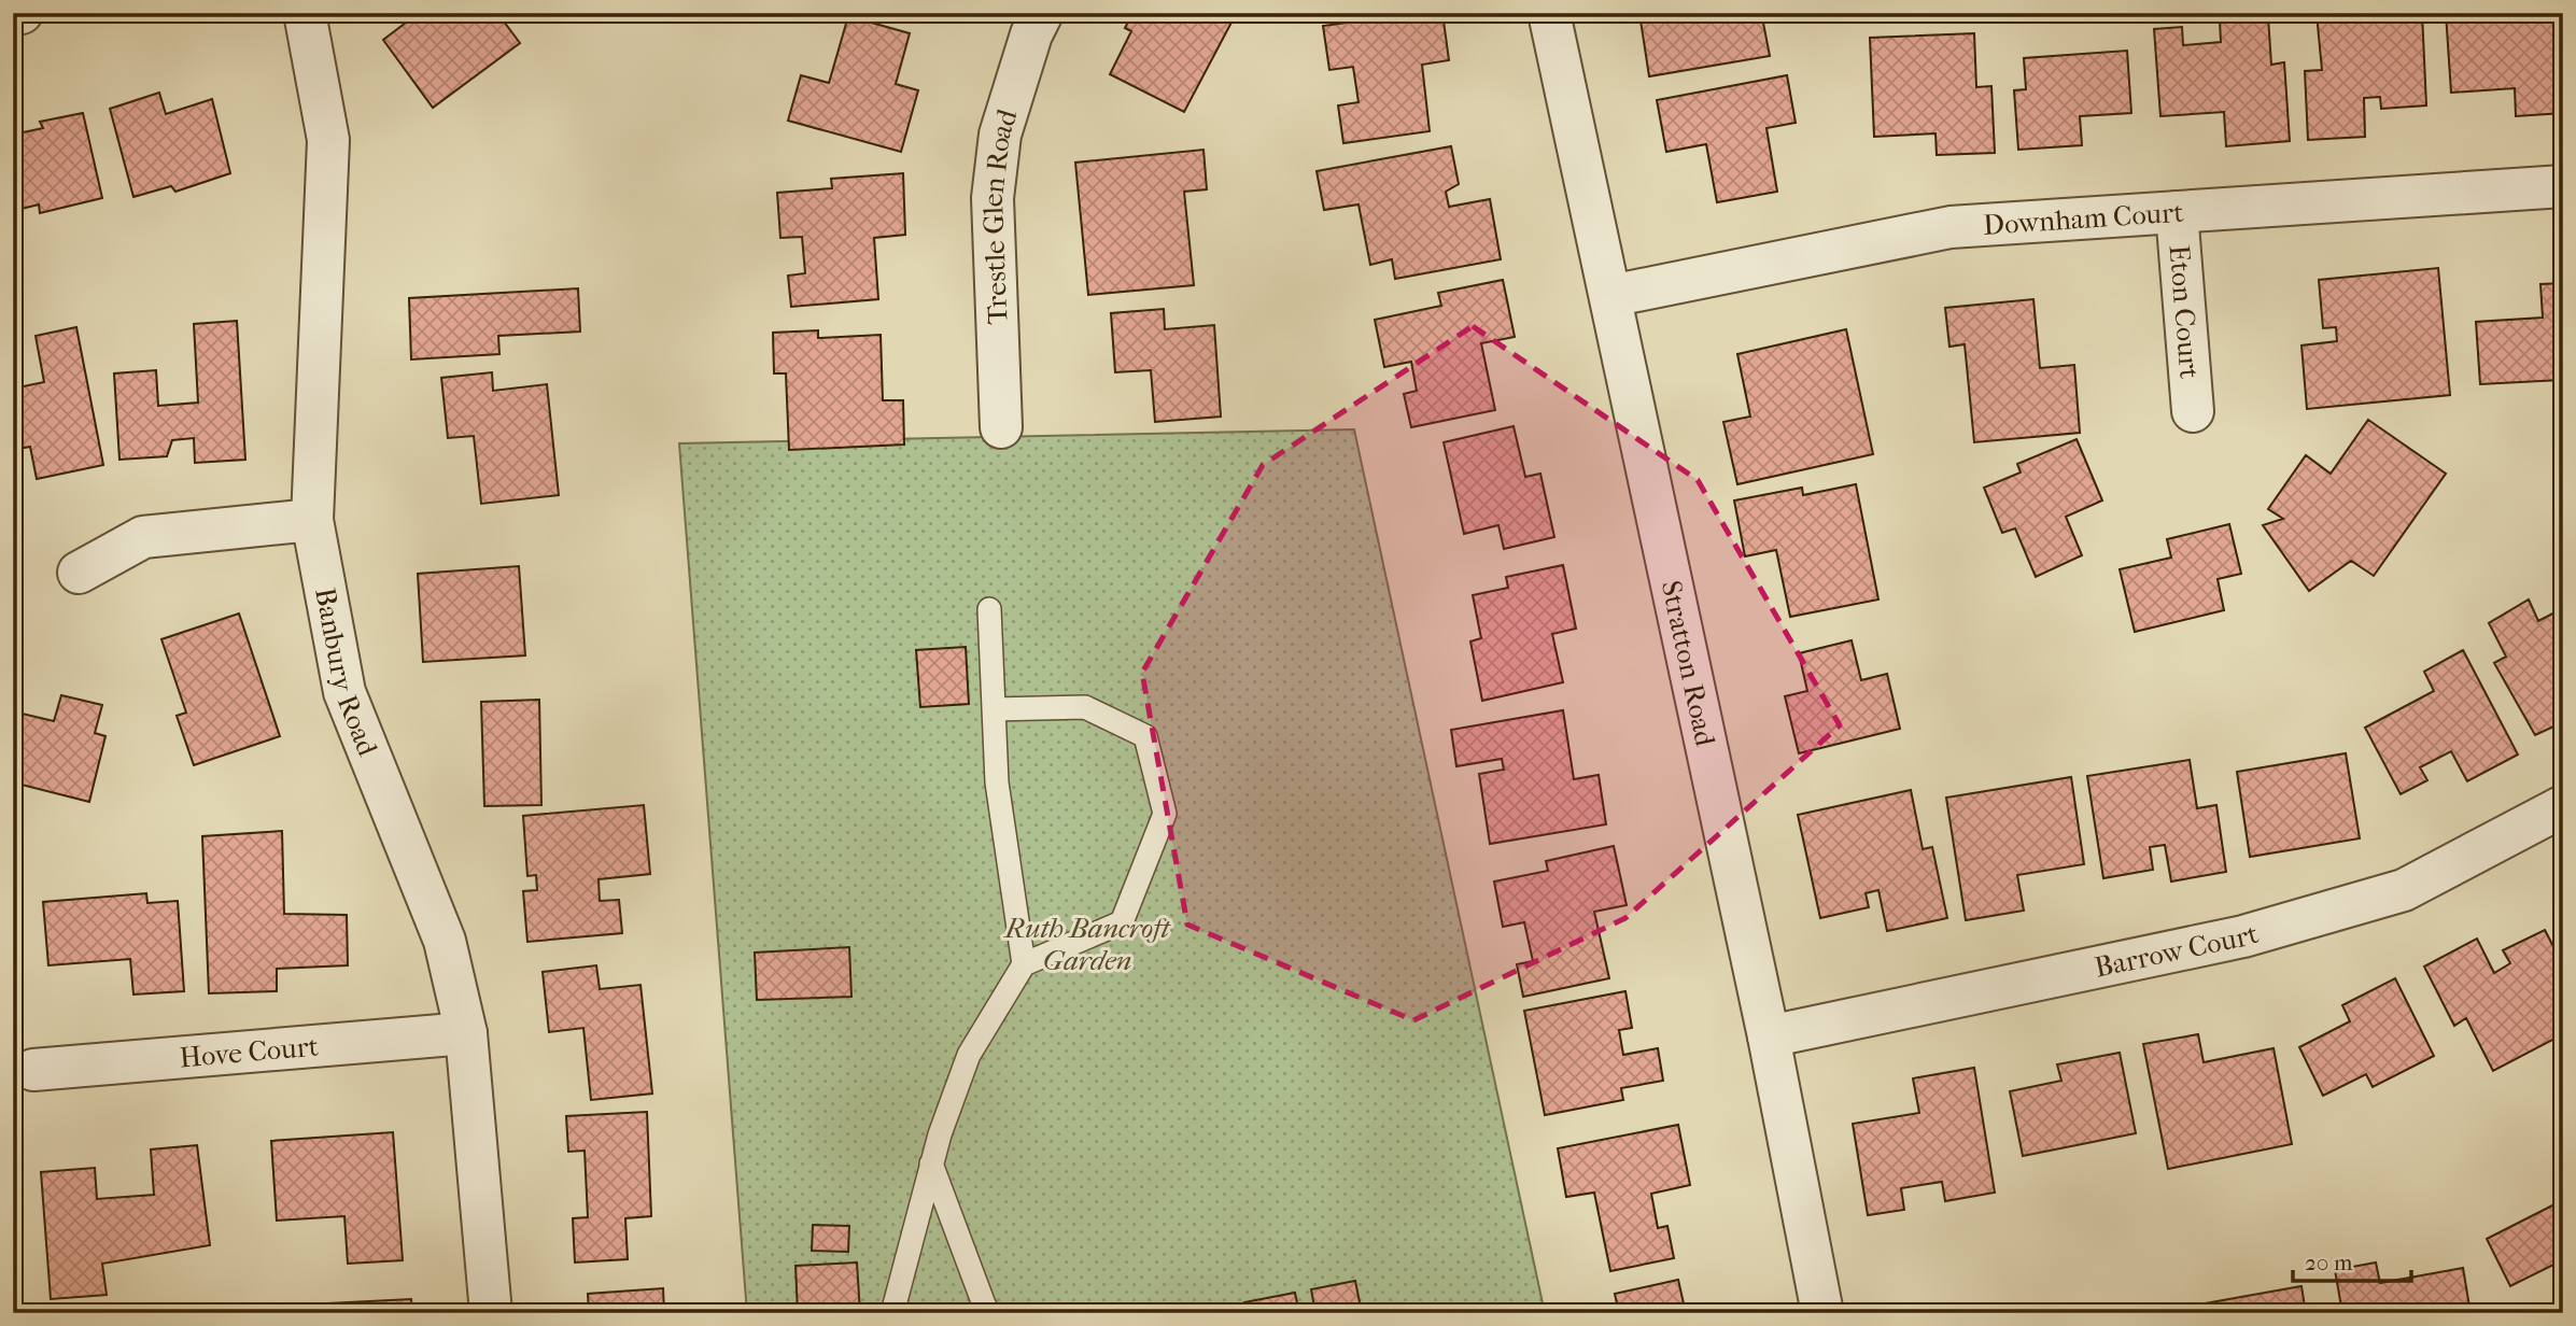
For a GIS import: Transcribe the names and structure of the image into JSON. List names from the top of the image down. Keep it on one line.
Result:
{"streets":{"street":["Trestle Glen Road","Downham Court","Eton Court","Stratton Road","Banbury Road","Barrow Court","Hove Court"]},"crossings":[["Downham Court","Eton Court"],["Downham Court","Stratton Road"],["Stratton Road","Barrow Court"],["Banbury Road","Hove Court"]],"parks":["Ruth Bancroft Garden"],"scale_bar":"20 m"}
